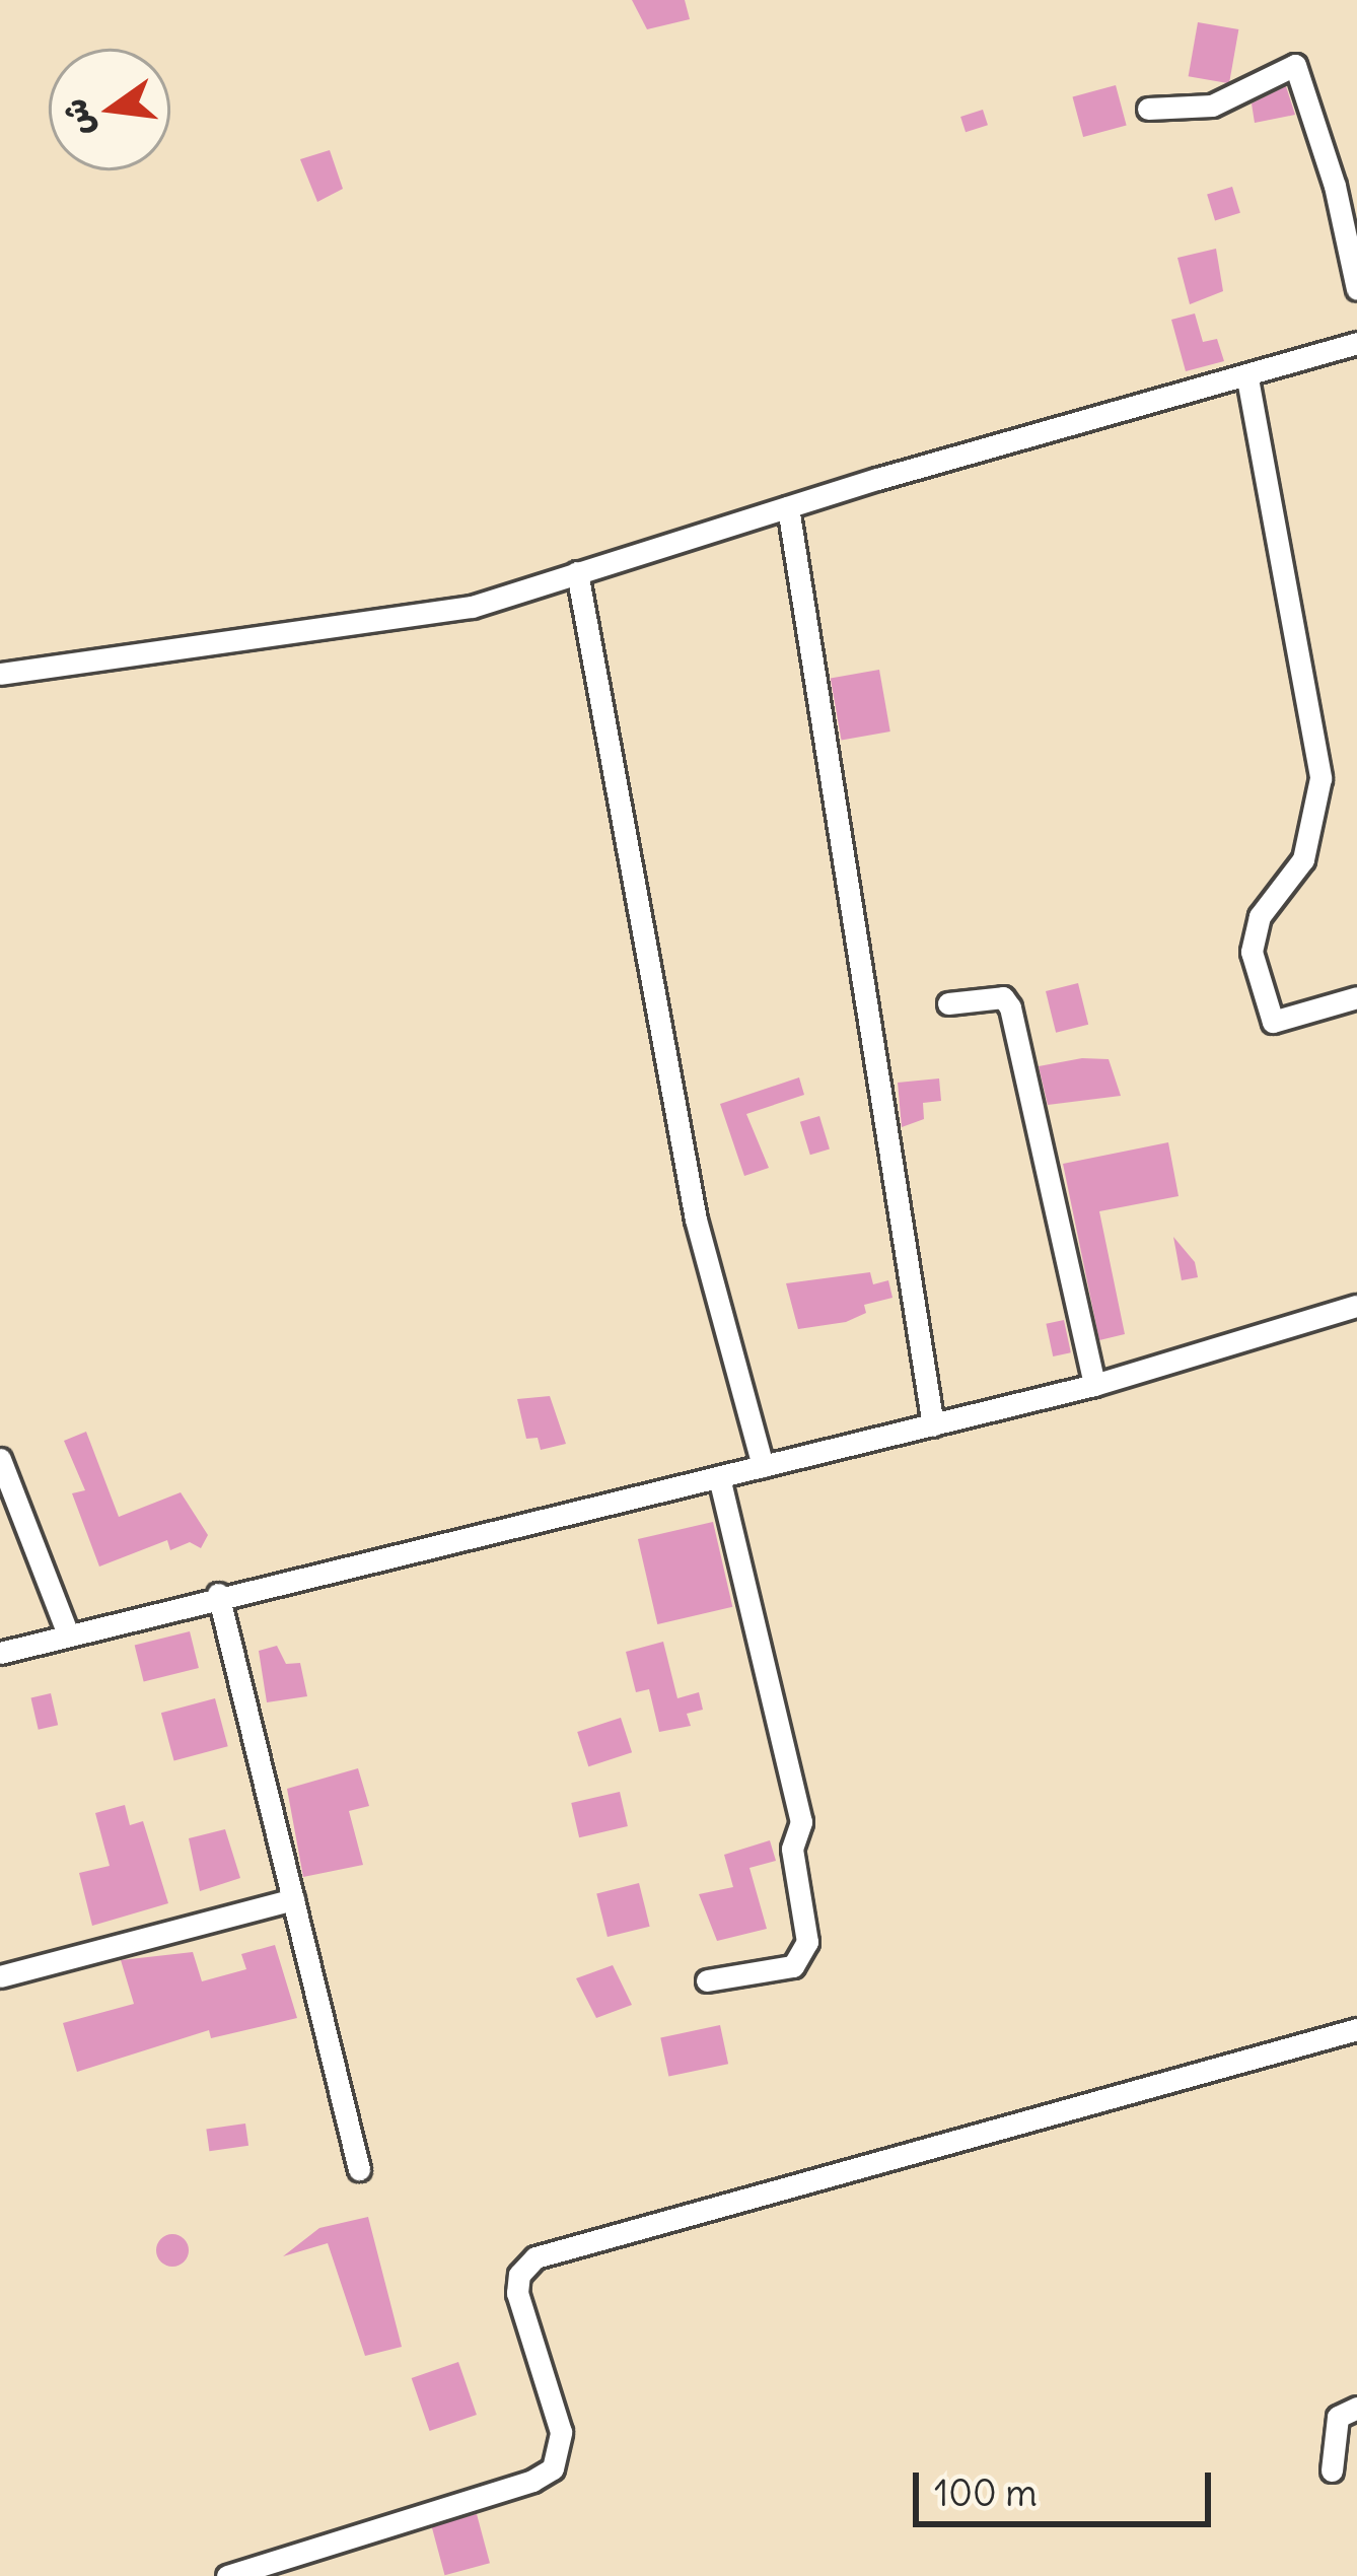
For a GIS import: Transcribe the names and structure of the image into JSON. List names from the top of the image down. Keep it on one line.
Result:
{"scale_bar":"100 m","north":"left"}
